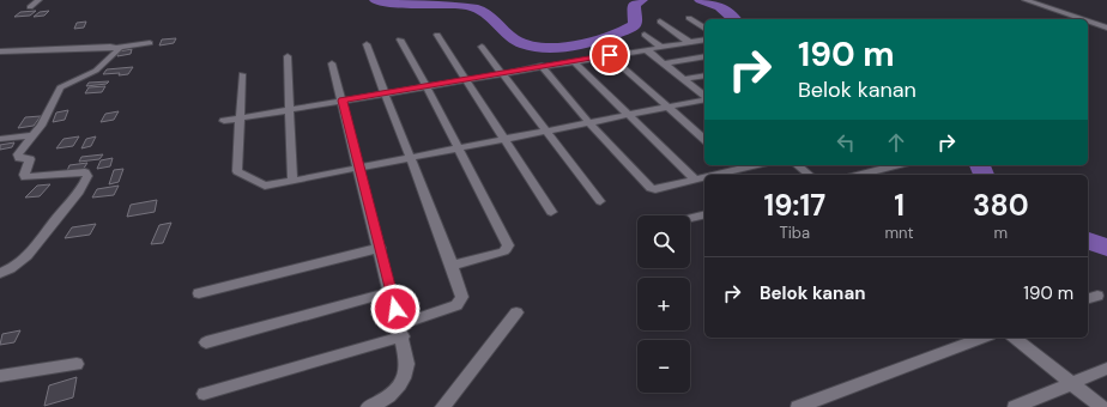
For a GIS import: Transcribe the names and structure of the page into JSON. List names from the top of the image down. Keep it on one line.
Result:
{"page":{"turn":["190 m","Belok kanan"],"eta":["19:17","Tiba","1","mnt","380","m"],"map_buttons":["+","−"],"list":[{"name":"Belok kanan","value":"190 m"}]}}
